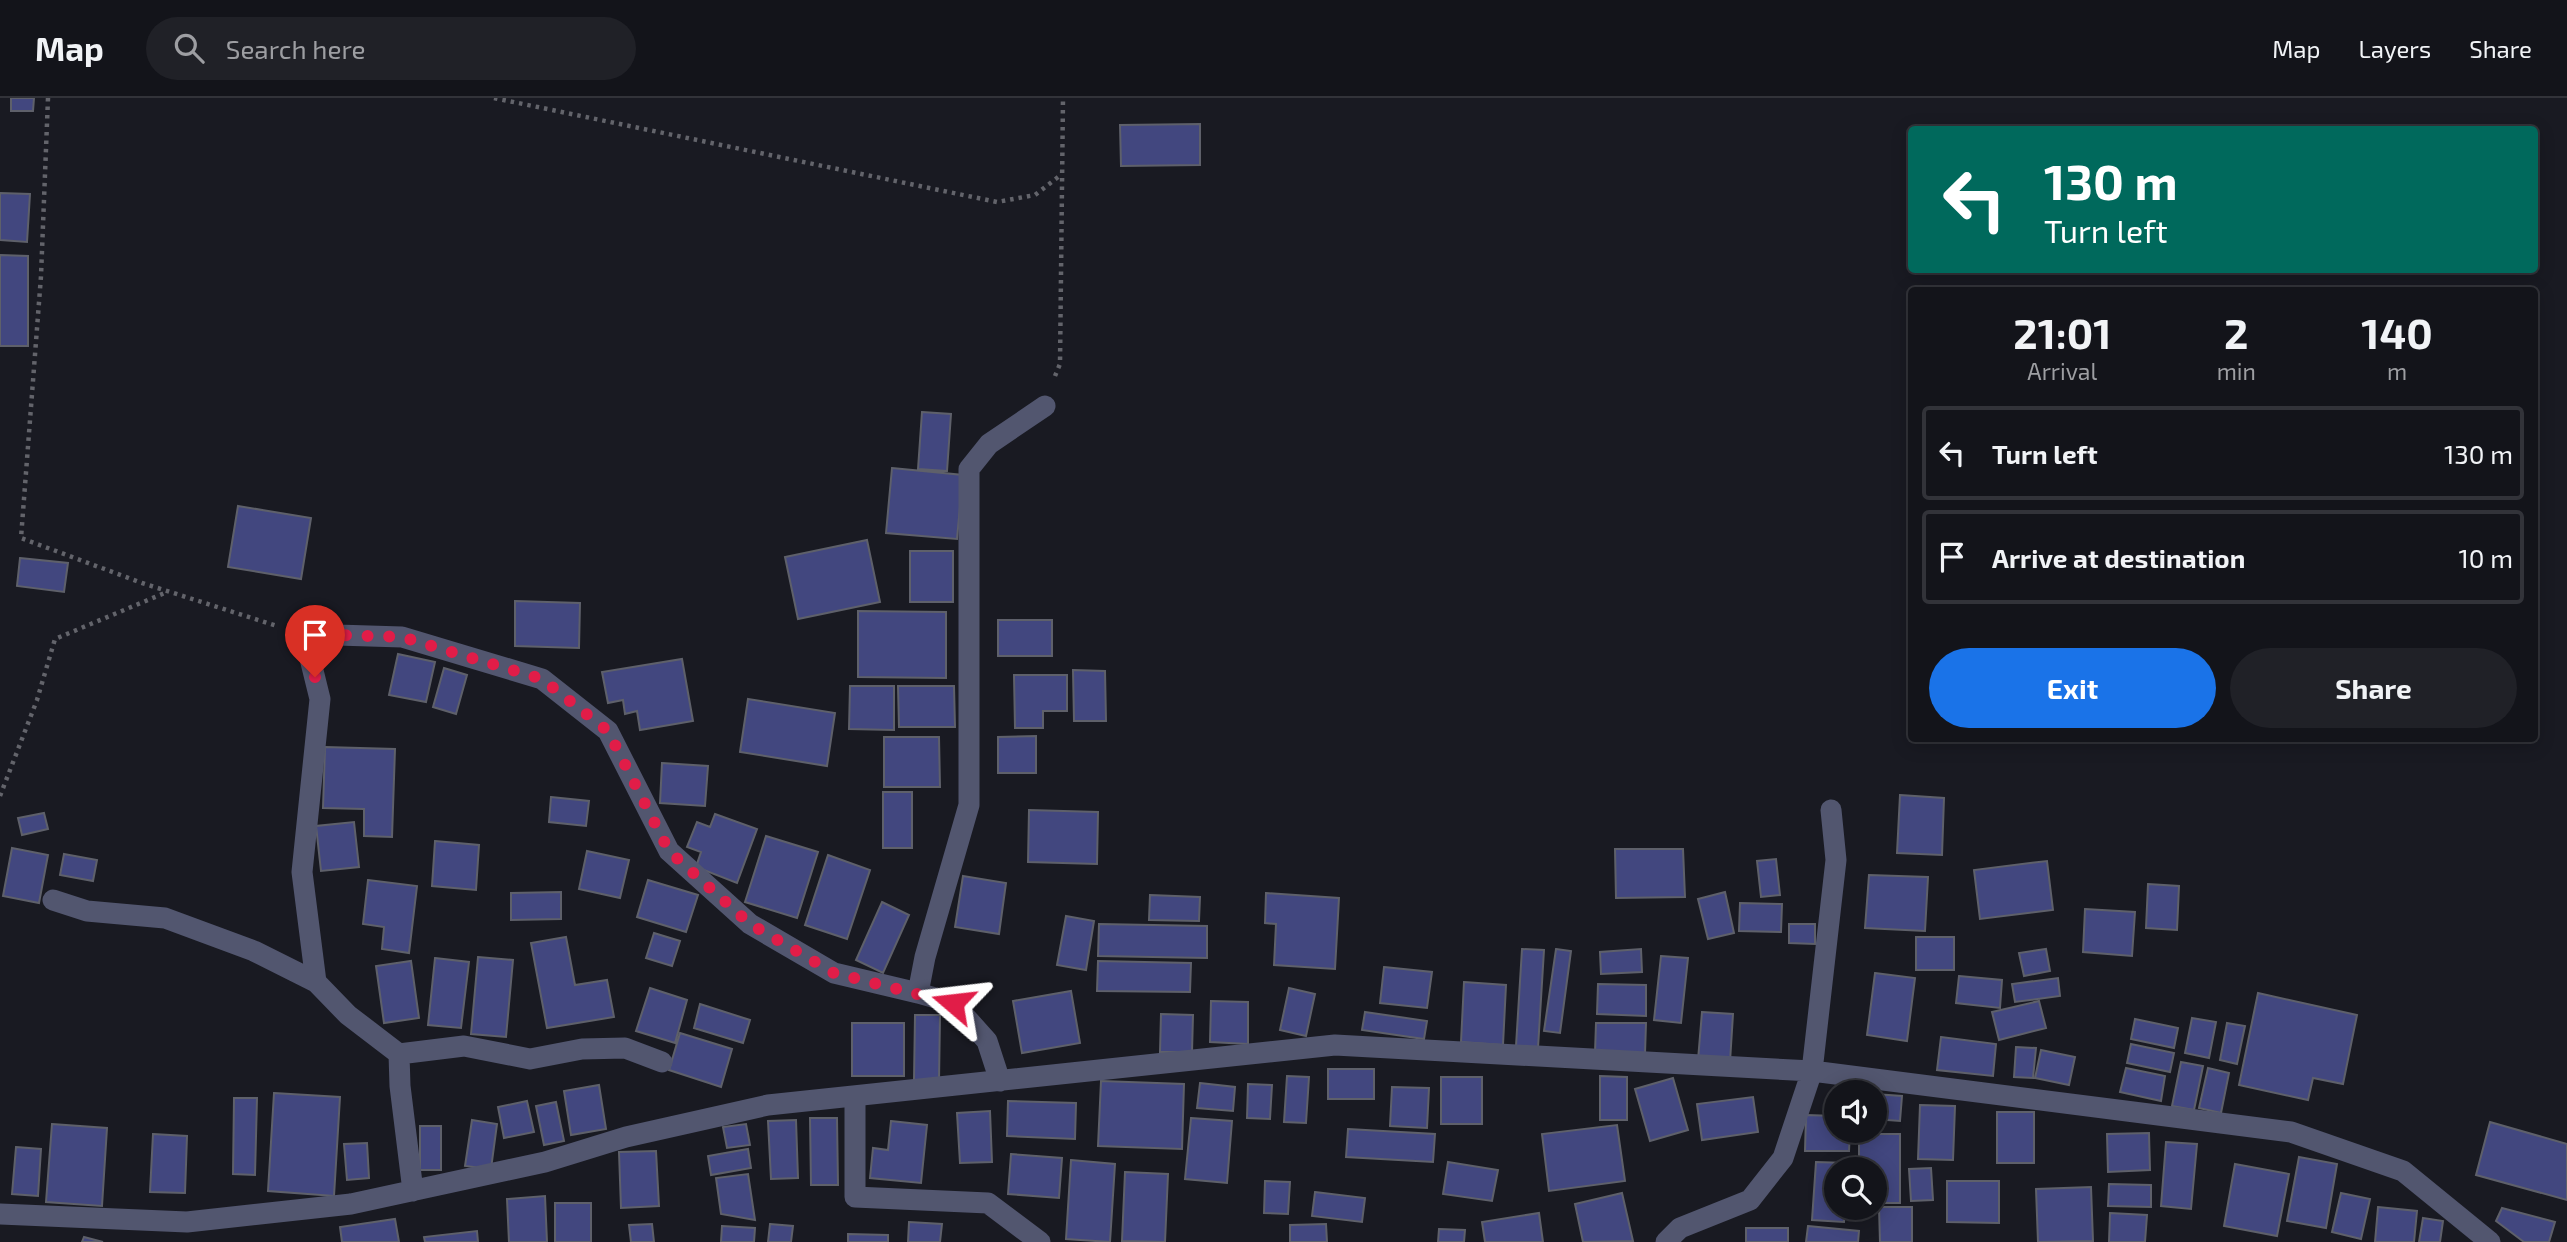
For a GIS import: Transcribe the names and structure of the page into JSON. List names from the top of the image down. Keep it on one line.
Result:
{"page":{"header":"Map","search":"Search here","nav":["Map","Layers","Share"],"turn":["130 m","Turn left"],"eta":["21:01","Arrival","2","min","140","m"],"list":[{"name":"Turn left","value":"130 m"},{"name":"Arrive at destination","value":"10 m"}],"buttons":["Exit","Share"]}}
